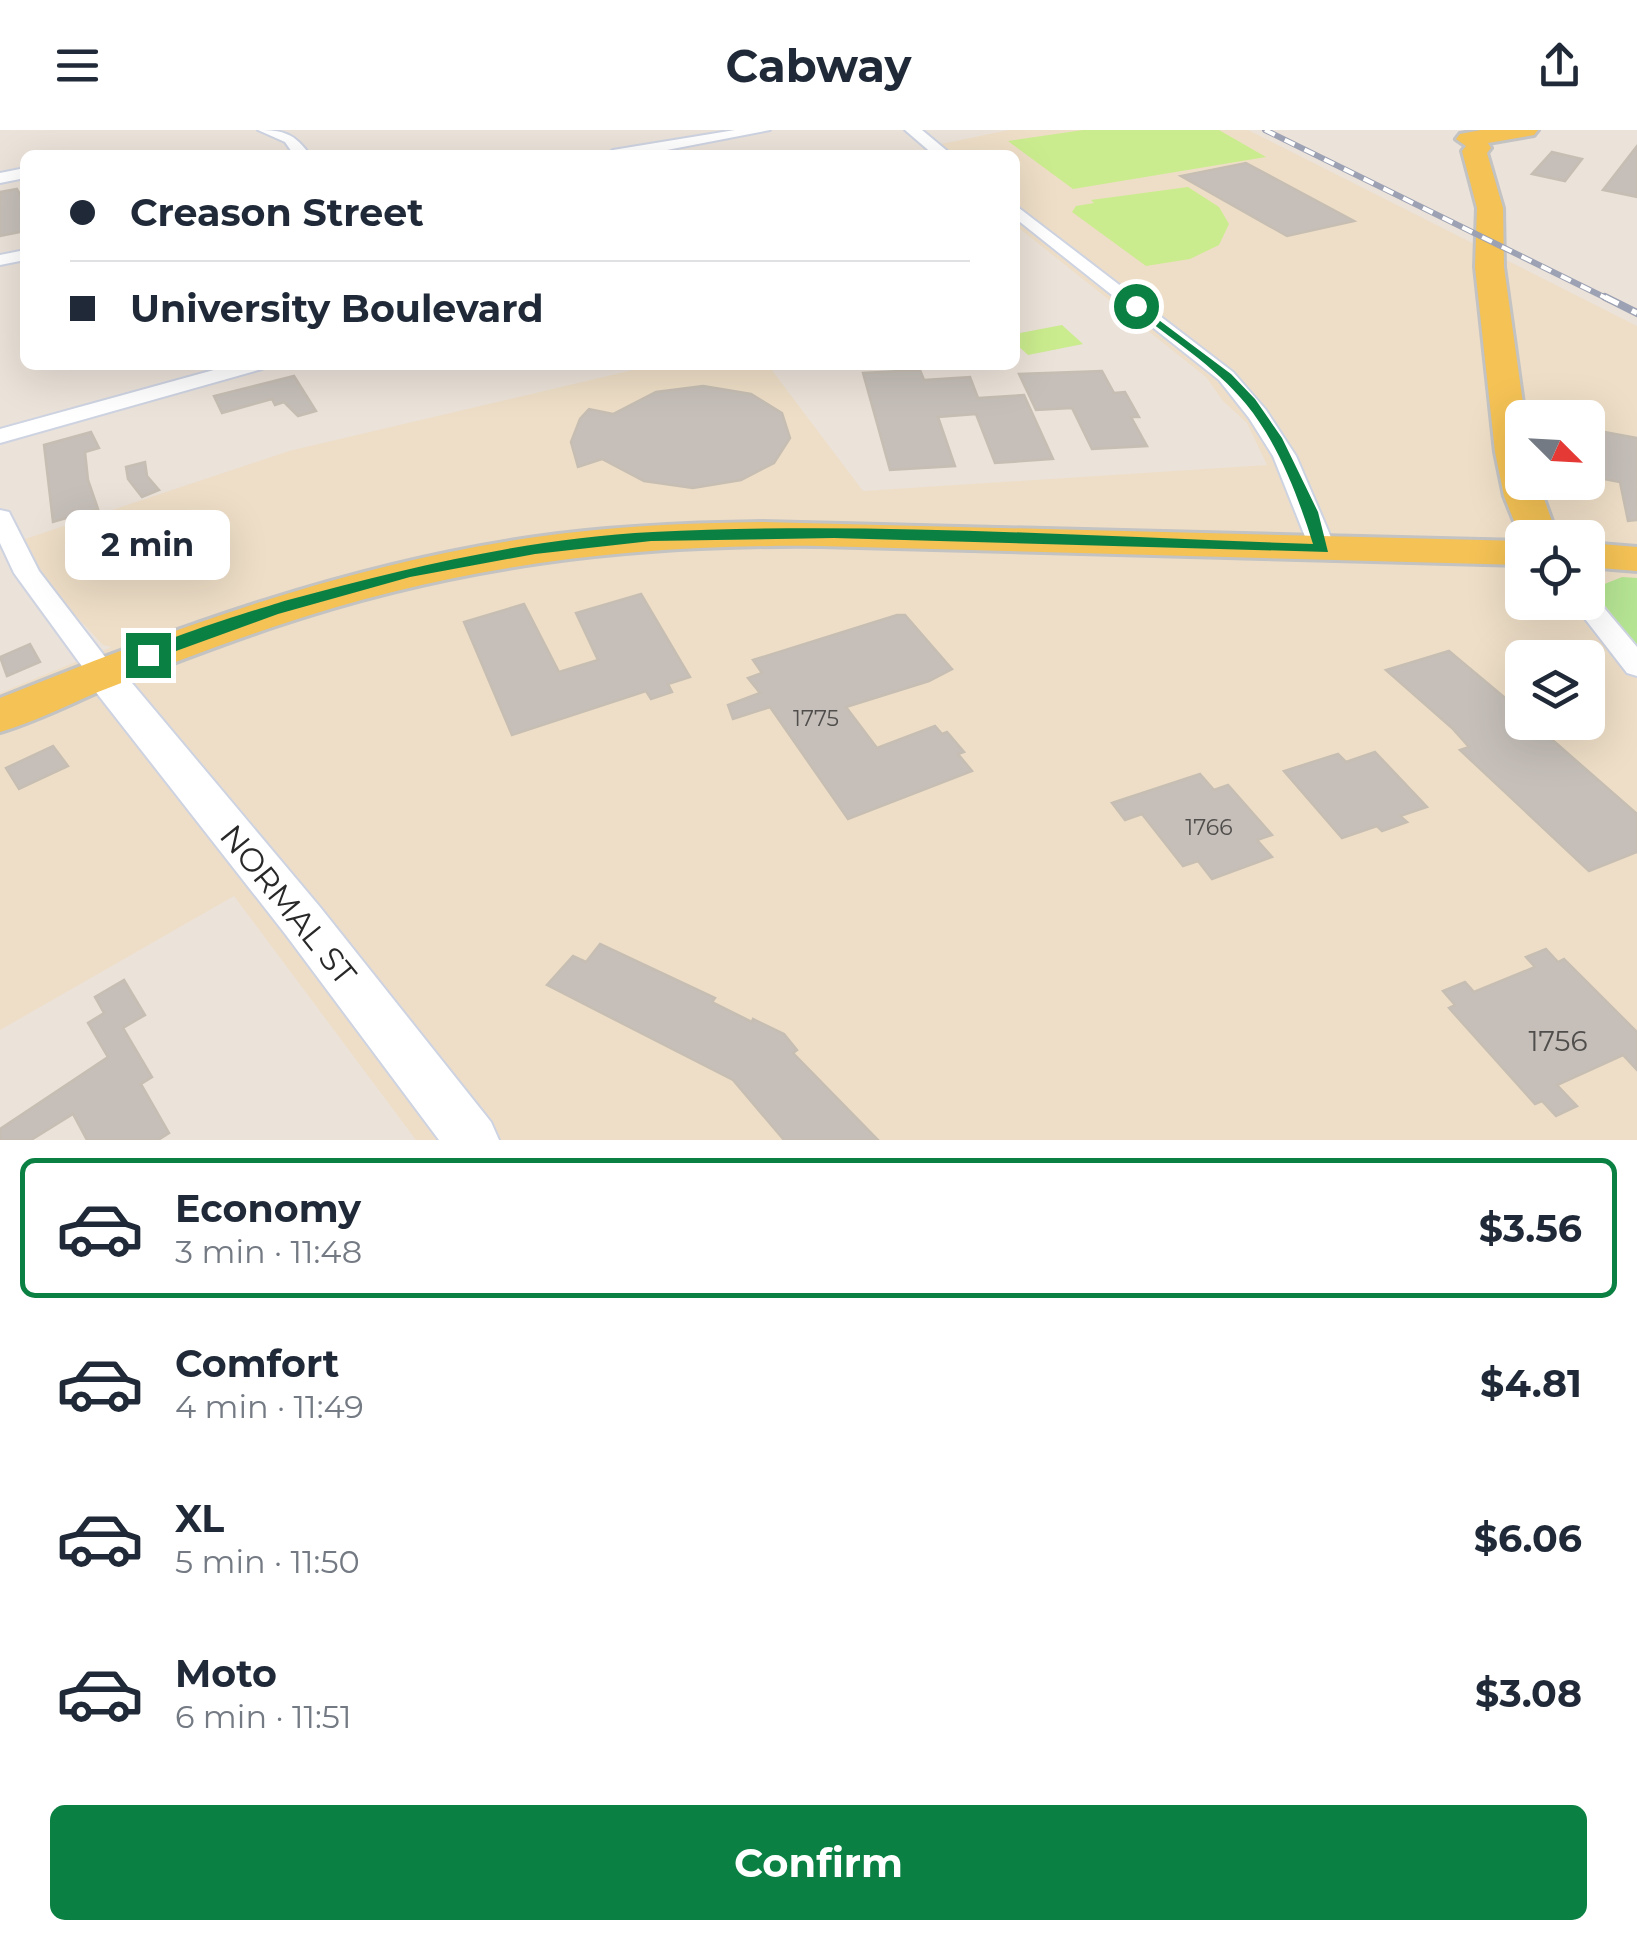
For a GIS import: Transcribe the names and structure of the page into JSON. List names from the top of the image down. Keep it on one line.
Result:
{"streets":{"street":["NORMAL ST"]},"house_numbers":["1775","1766","1756"],"north":"bottom right","page":{"header":"Cabway","banner":["Creason Street","University Boulevard"],"bubble":"2 min","list":[{"name":"Economy","note":"3 min · 11:48","value":"$3.56"},{"name":"Comfort","note":"4 min · 11:49","value":"$4.81"},{"name":"XL","note":"5 min · 11:50","value":"$6.06"},{"name":"Moto","note":"6 min · 11:51","value":"$3.08"}],"buttons":"Confirm"}}
